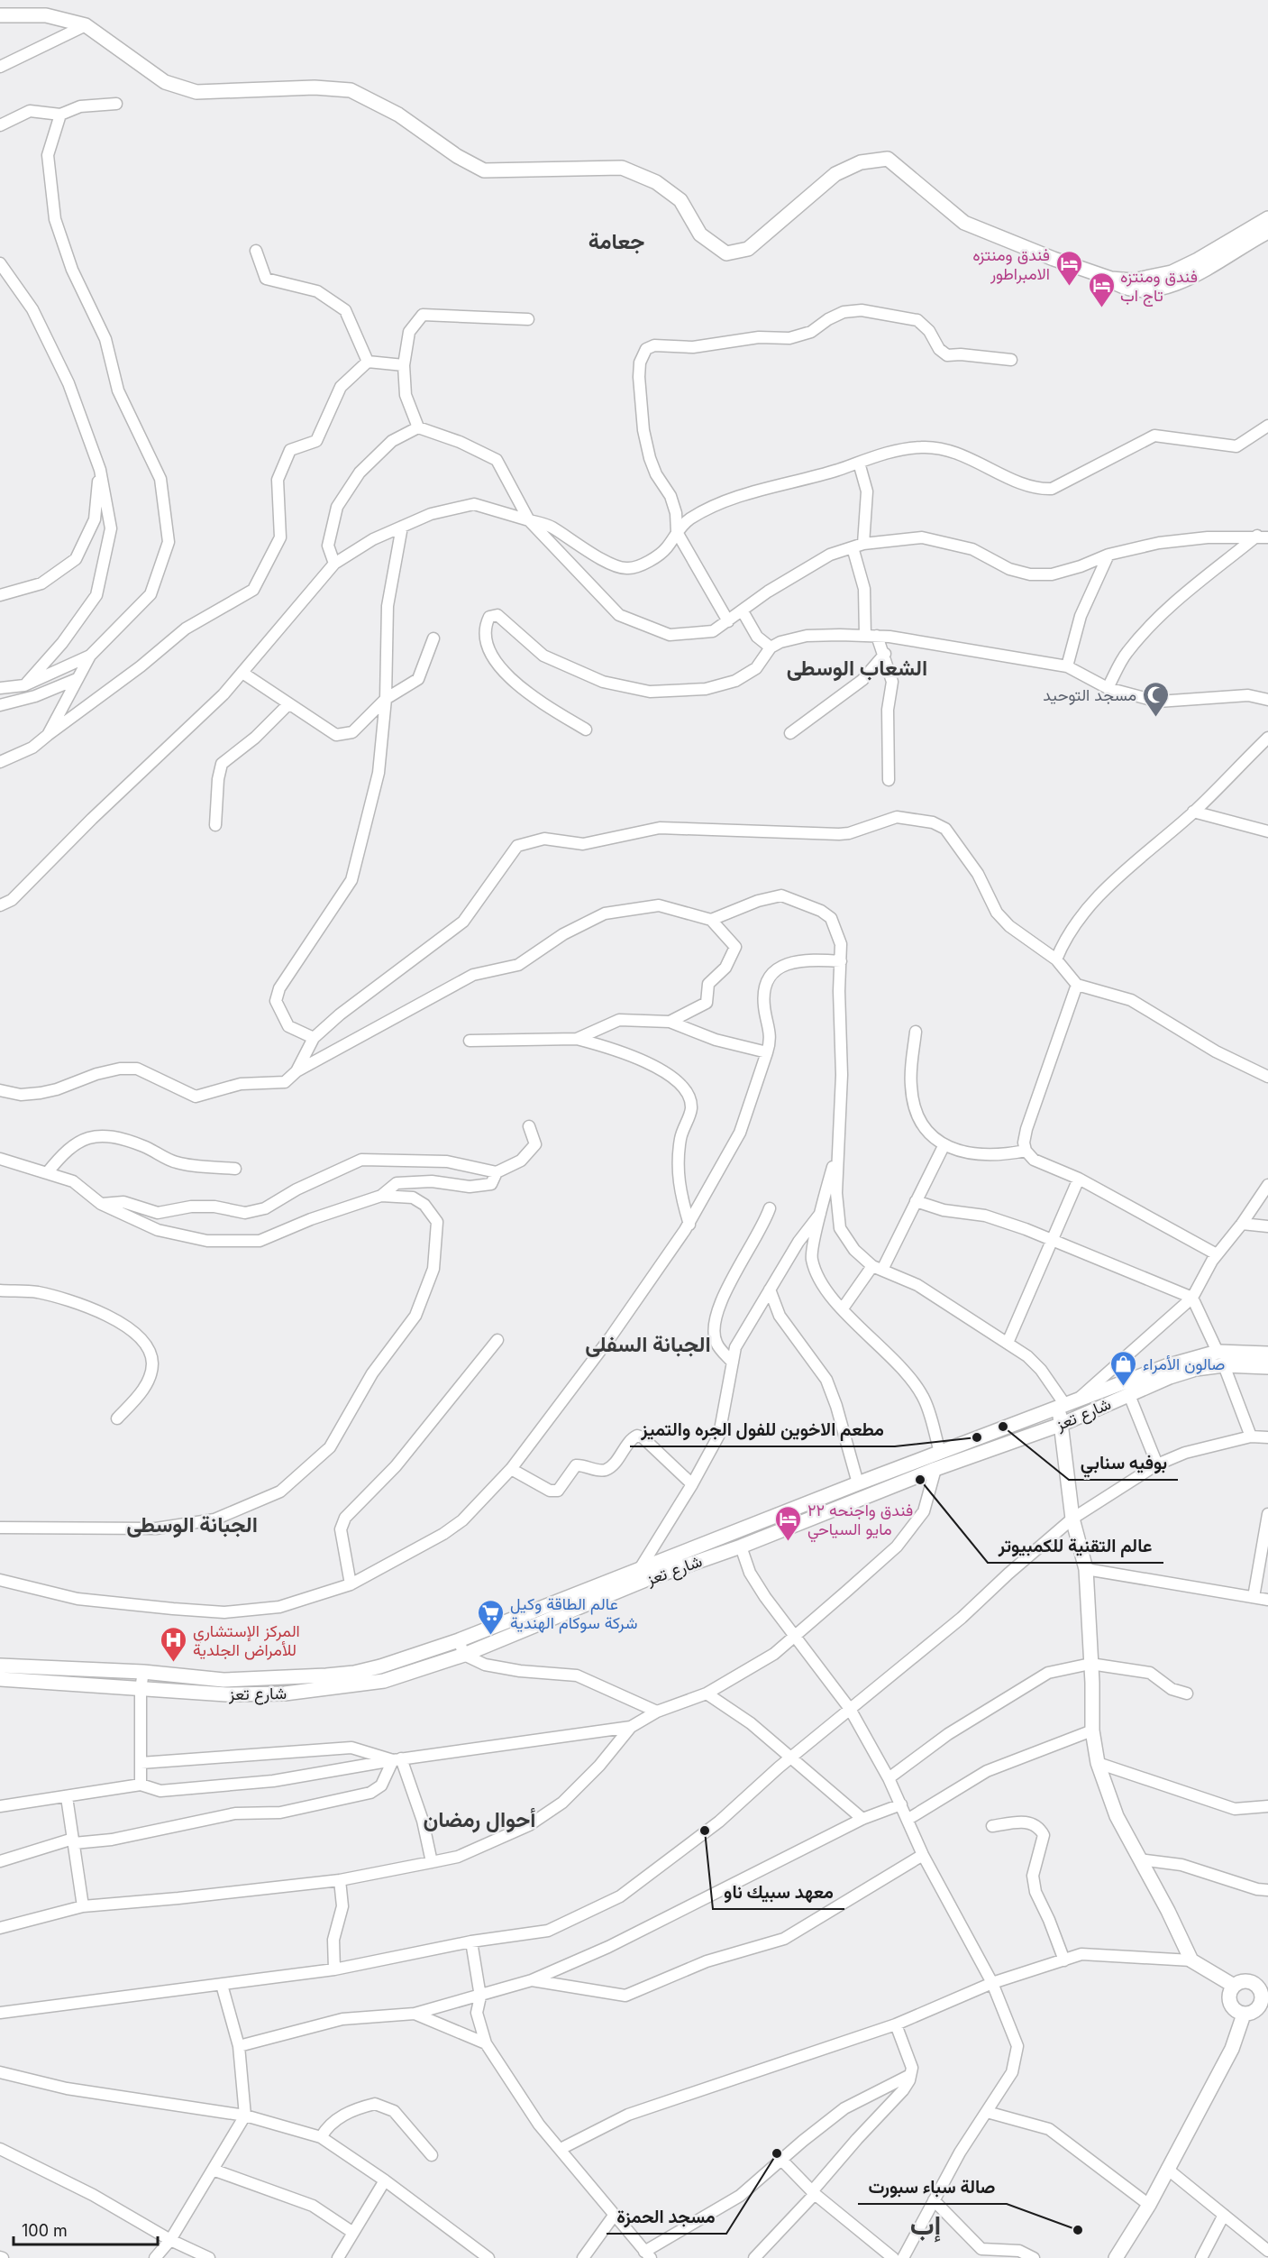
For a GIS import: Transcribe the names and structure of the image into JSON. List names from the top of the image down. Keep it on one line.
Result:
{"streets":{"main road":["شارع تعز"]},"districts":["جعامة","الشعاب الوسطى","الجبانة السفلى","الجبانة الوسطى","أحوال رمضان","إب"],"places":{"hotel":["فندق ومنتزه الامبراطور","فندق ومنتزه تاج اب","فندق واجنحه ٢٢ مايو السياحي"],"mosque":["مسجد التوحيد"],"shop":["صالون الأمراء"],"other":["بوفيه سنابي","مطعم الاخوين للفول الجره والتميز","عالم التقنية للكمبيوتر","معهد سبيك ناو","مسجد الحمزة","صالة سباء سبورت"],"supermarket":["عالم الطاقة وكيل شركة سوكام الهندية"],"hospital":["المركز الإستشاري للأمراض الجلدية"]},"scale_bar":"100 m"}
